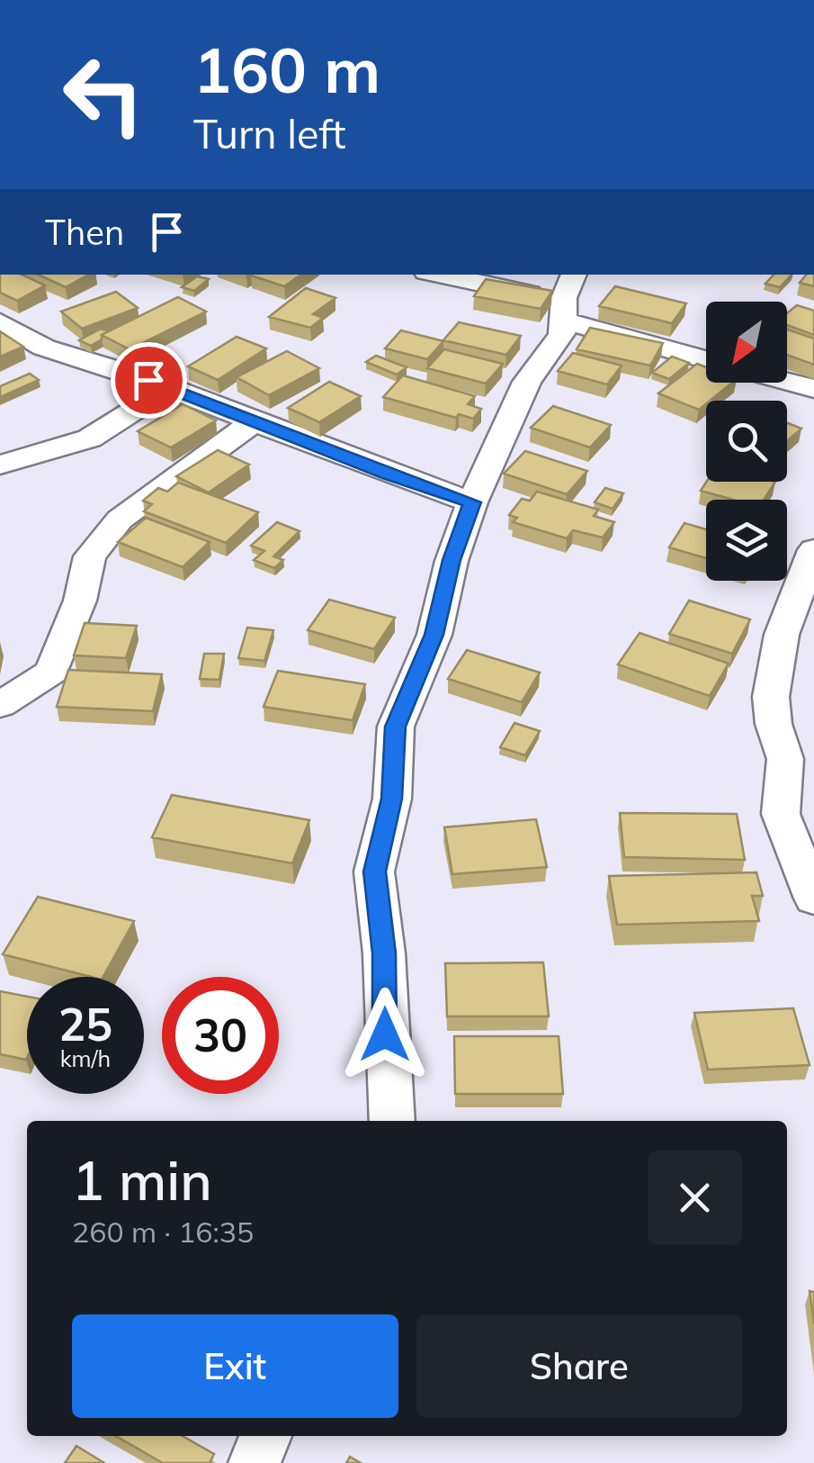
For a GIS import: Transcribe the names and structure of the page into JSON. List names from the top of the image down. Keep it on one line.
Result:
{"north":"bottom left","page":{"turn":["160 m","Turn left"],"then":"Then","speed":"25 km/h","limit":"30","heading":["1 min","260 m · 16:35"],"buttons":["Exit","Share"]}}
